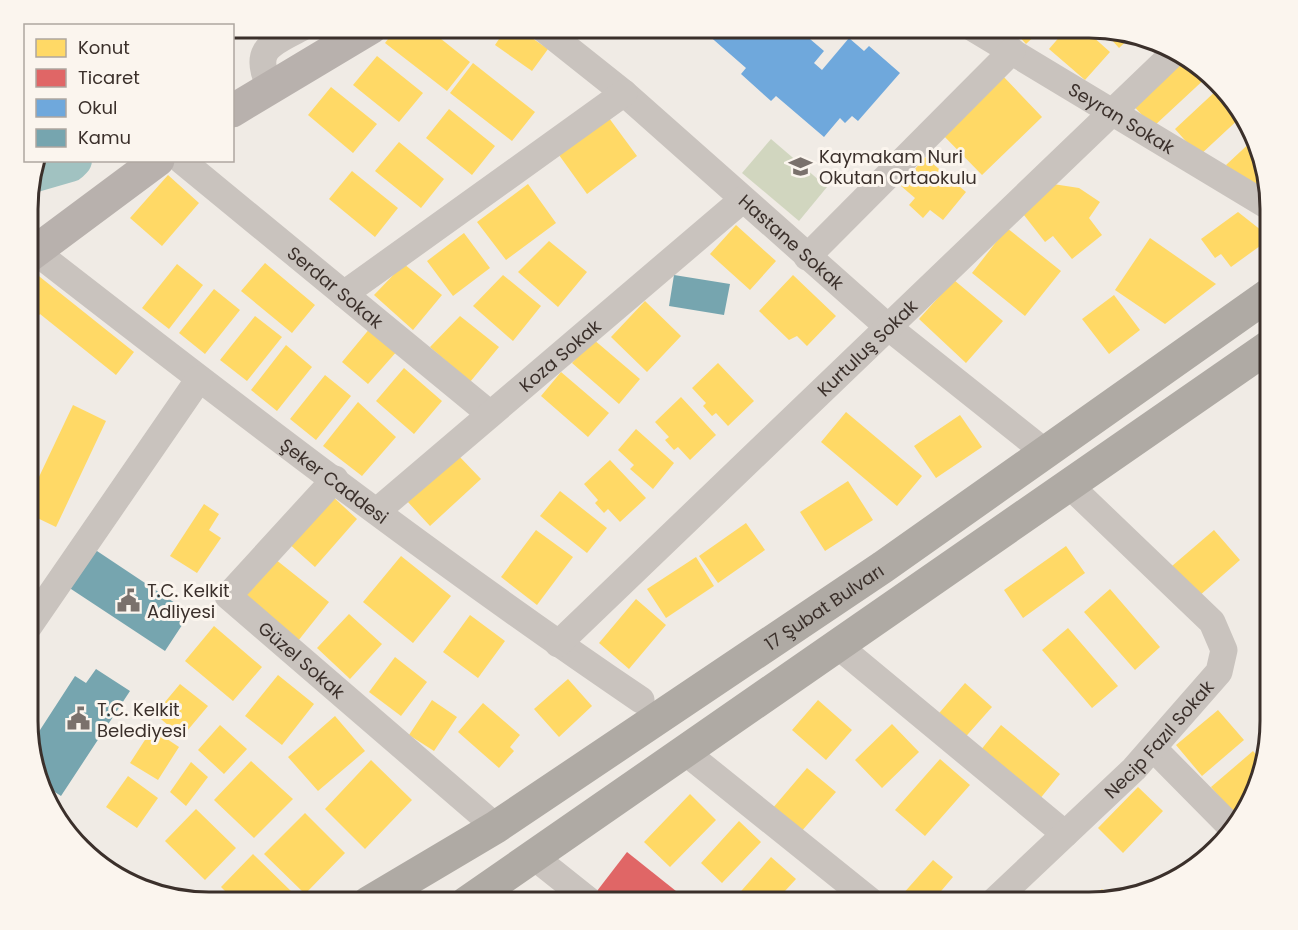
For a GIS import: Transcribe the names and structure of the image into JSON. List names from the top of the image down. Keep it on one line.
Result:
{"streets":{"highway":["17 Şubat Bulvarı"],"street":["Seyran Sokak","Hastane Sokak","Serdar Sokak","Kurtuluş Sokak","Koza Sokak","Şeker Caddesi","Güzel Sokak","Necip Fazıl Sokak"]},"crossings":[["Seyran Sokak","Kurtuluş Sokak"],["Hastane Sokak","Kurtuluş Sokak"],["Hastane Sokak","Koza Sokak"],["Hastane Sokak","17 Şubat Bulvarı"],["Serdar Sokak","Koza Sokak"],["Kurtuluş Sokak","Şeker Caddesi"],["Koza Sokak","Şeker Caddesi"],["Şeker Caddesi","Güzel Sokak"],["17 Şubat Bulvarı","Güzel Sokak"]],"places":{"school or university":["Kaymakam Nuri Okutan Ortaokulu"],"public building":["T.C. Kelkit Adliyesi","T.C. Kelkit Belediyesi"]},"legend":["Konut","Ticaret","Okul","Kamu"]}
